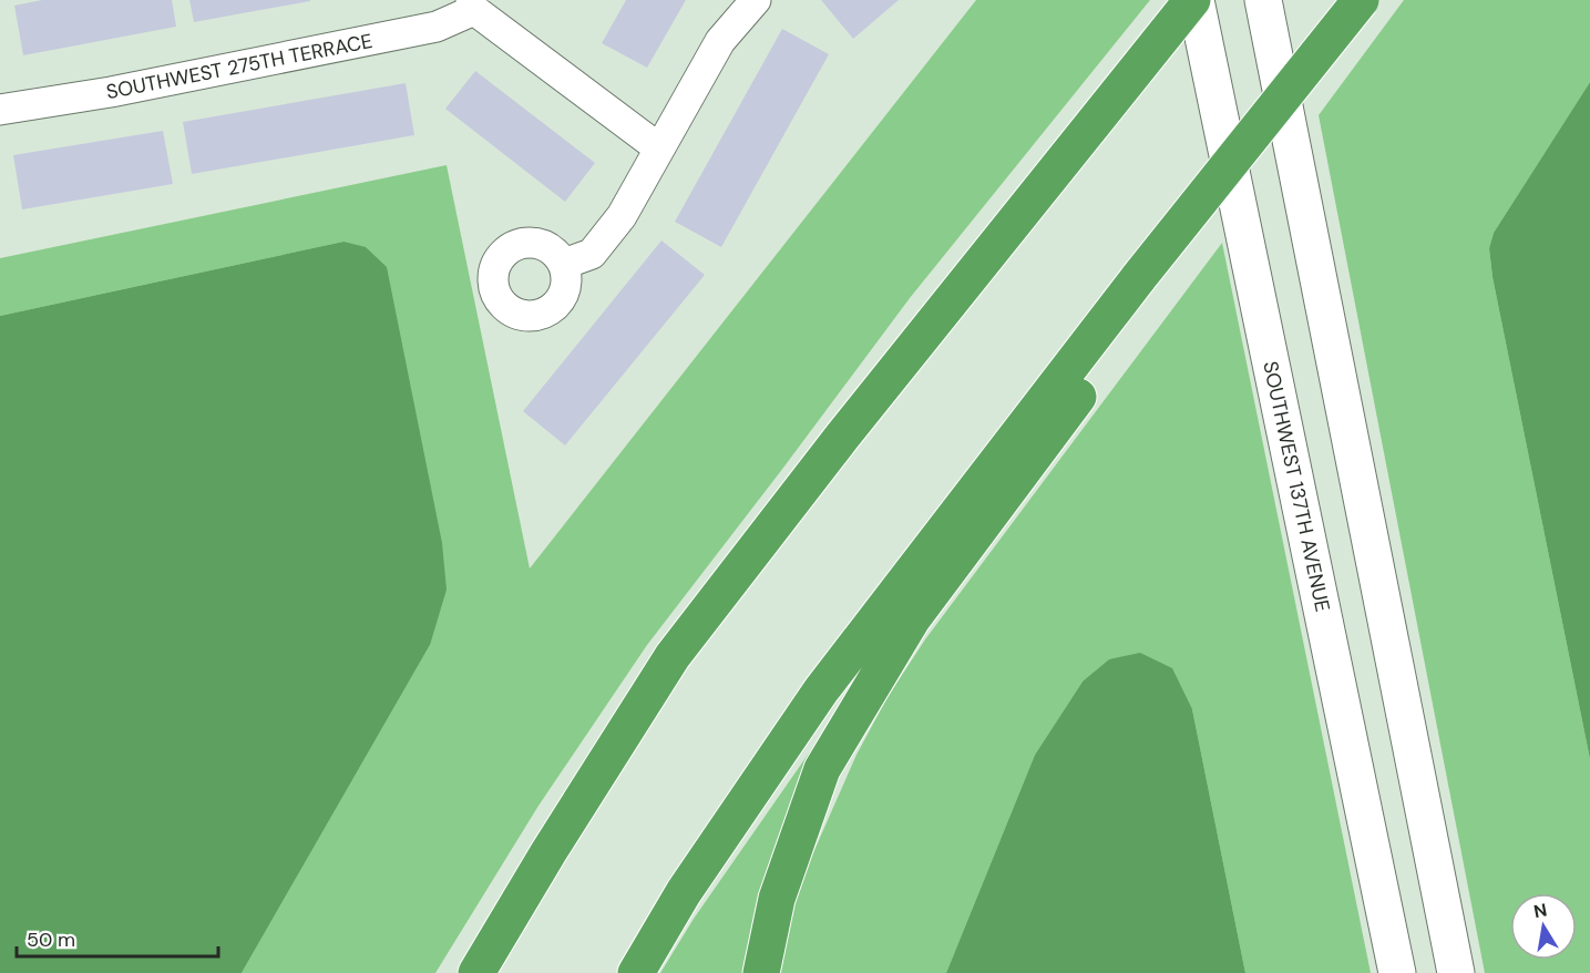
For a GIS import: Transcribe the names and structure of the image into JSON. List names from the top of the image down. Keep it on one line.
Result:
{"streets":{"main road":["SOUTHWEST 137TH AVENUE"],"street":["SOUTHWEST 275TH TERRACE"]},"scale_bar":"50 m","north":"top"}
